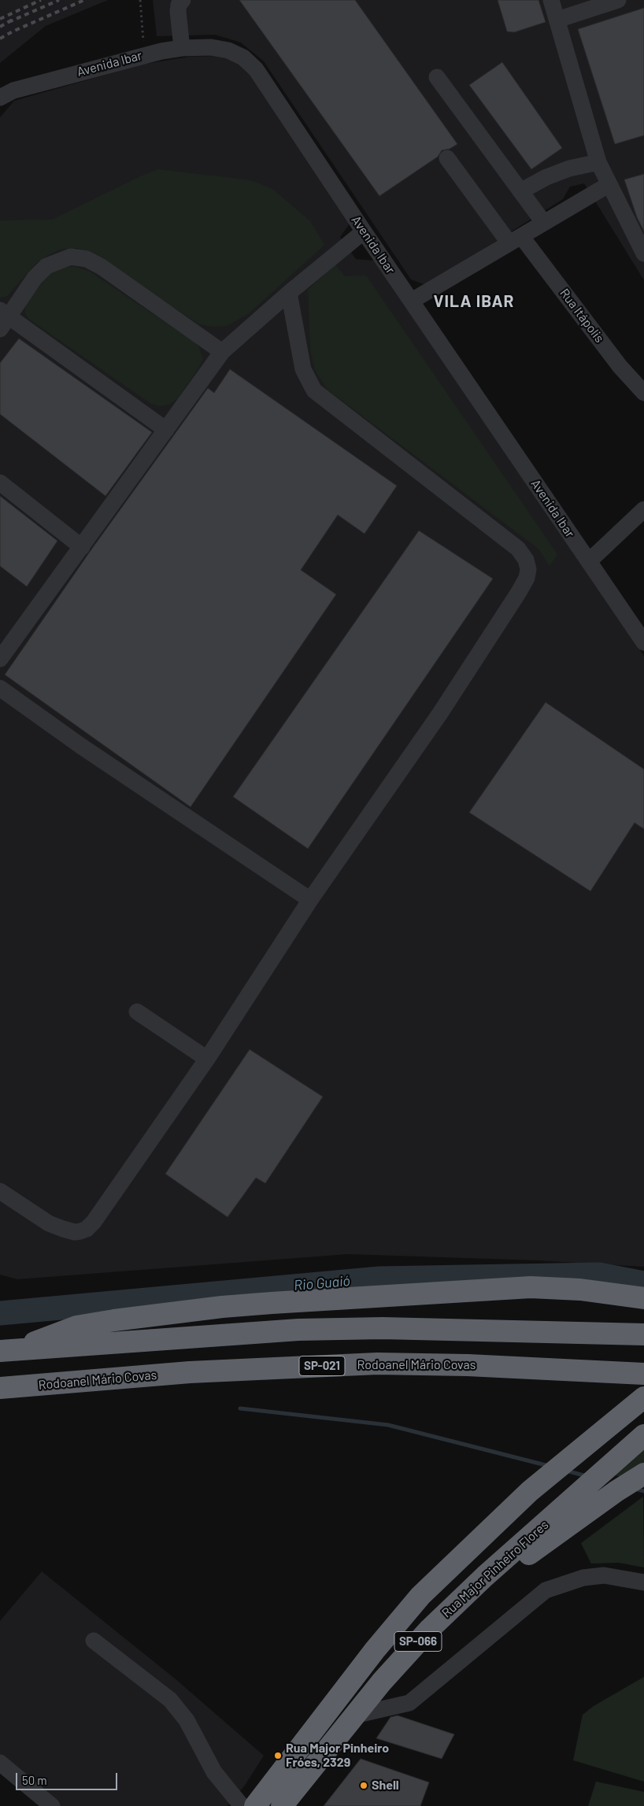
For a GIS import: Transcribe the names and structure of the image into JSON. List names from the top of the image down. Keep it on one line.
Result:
{"streets":{"highway":["Rodoanel Mário Covas","SP-021","Rua Major Pinheiro Flores","SP-066"],"street":["Avenida Ibar","Rua Itápolis"]},"crossings":[["Rua Major Pinheiro Flores","SP-066"]],"districts":["VILA IBAR"],"water":["Rio Guaió"],"places":["Rua Major Pinheiro Fróes, 2329","Shell"],"scale_bar":"50 m"}
